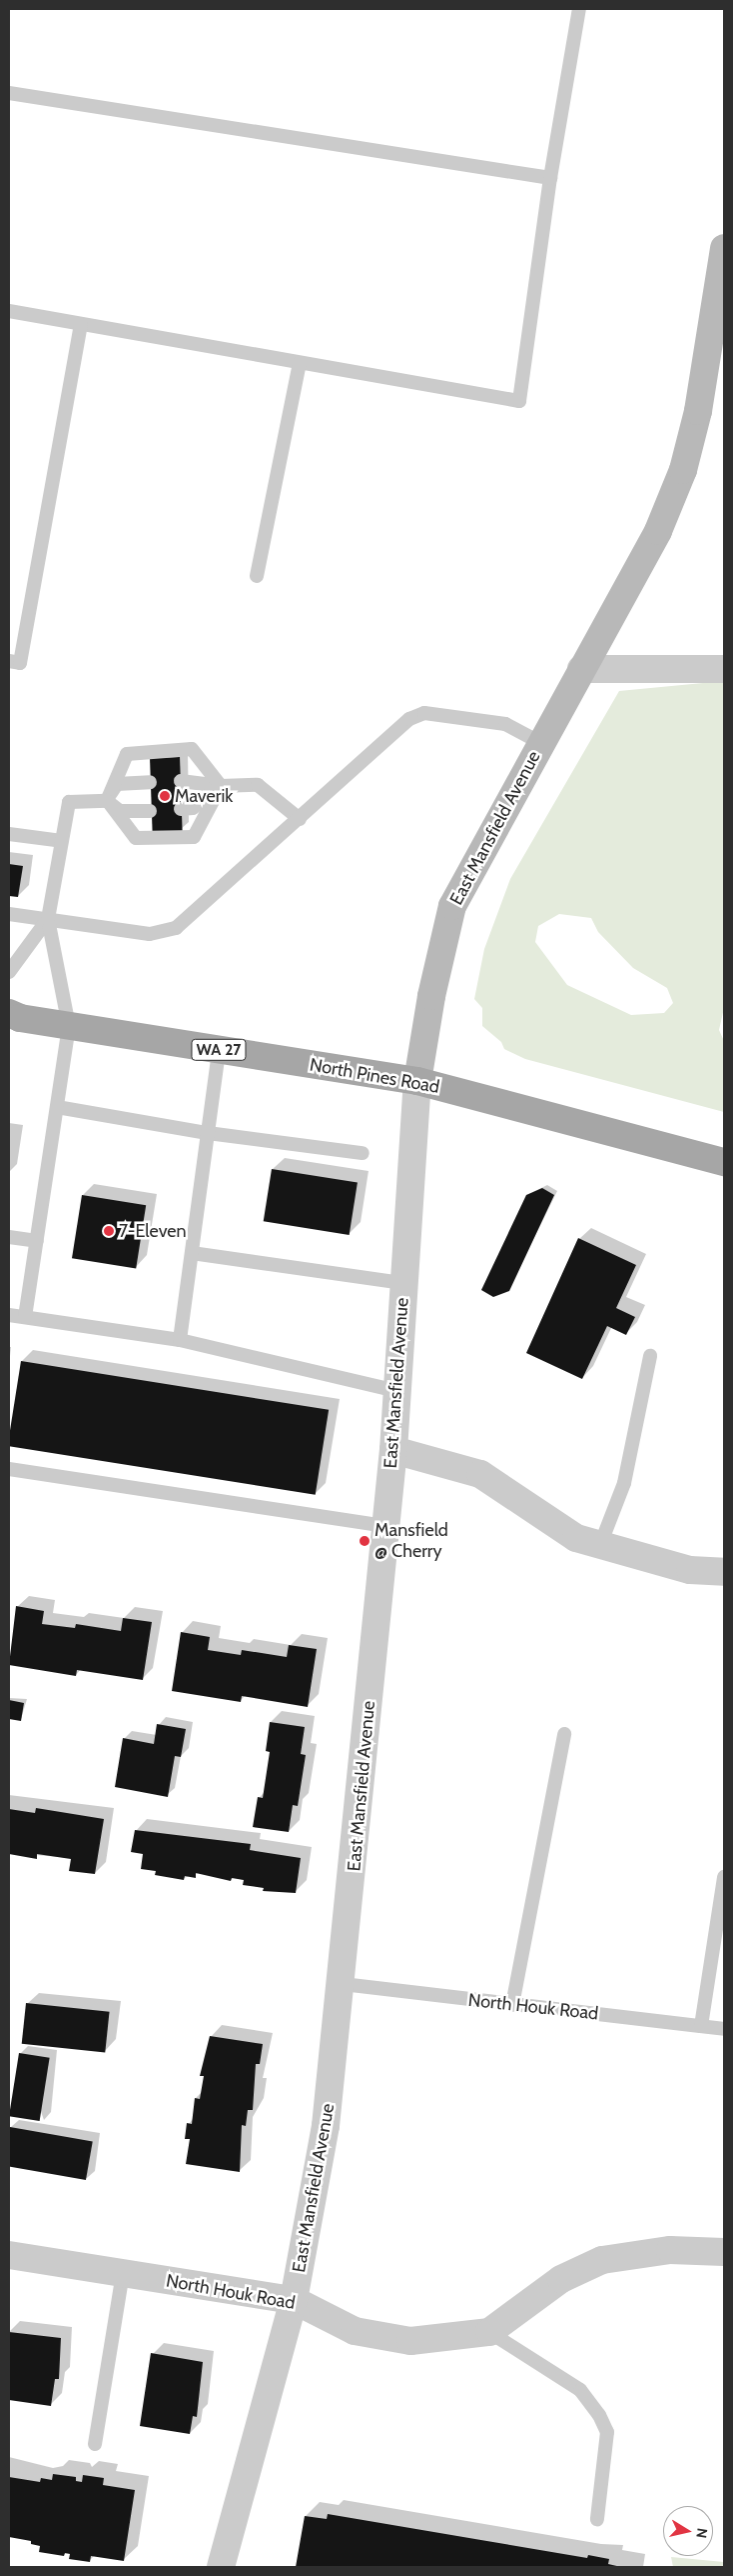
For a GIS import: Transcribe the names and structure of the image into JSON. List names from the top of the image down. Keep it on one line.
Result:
{"streets":{"main road":["East Mansfield Avenue","WA 27","North Pines Road"],"street":["North Houk Road"]},"crossings":[["East Mansfield Avenue","North Pines Road"],["East Mansfield Avenue","North Houk Road"]],"places":["Maverik","7-Eleven","Mansfield @ Cherry"],"north":"right"}
